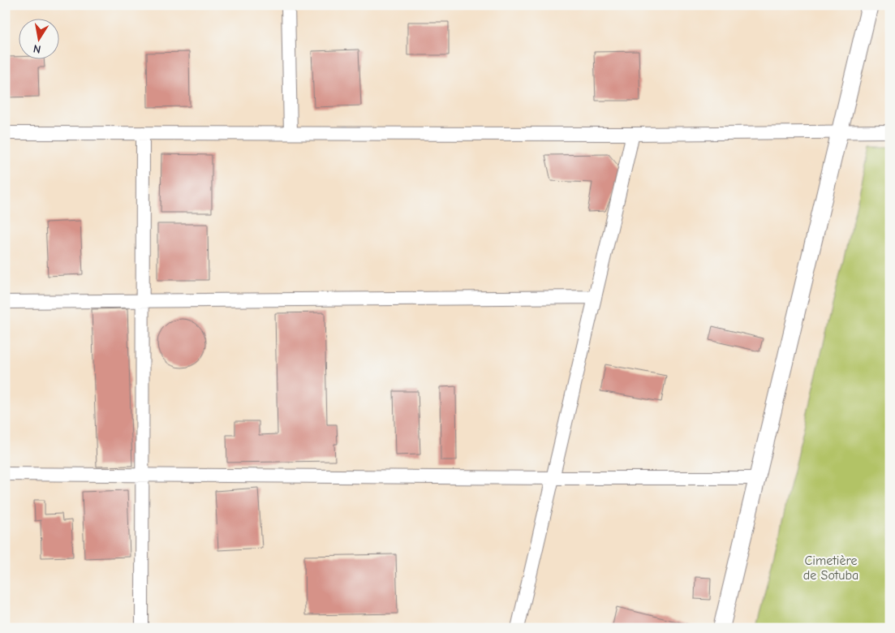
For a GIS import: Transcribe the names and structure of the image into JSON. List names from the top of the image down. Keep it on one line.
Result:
{"parks":["Cimetière de Sotuba"],"north":"bottom"}
